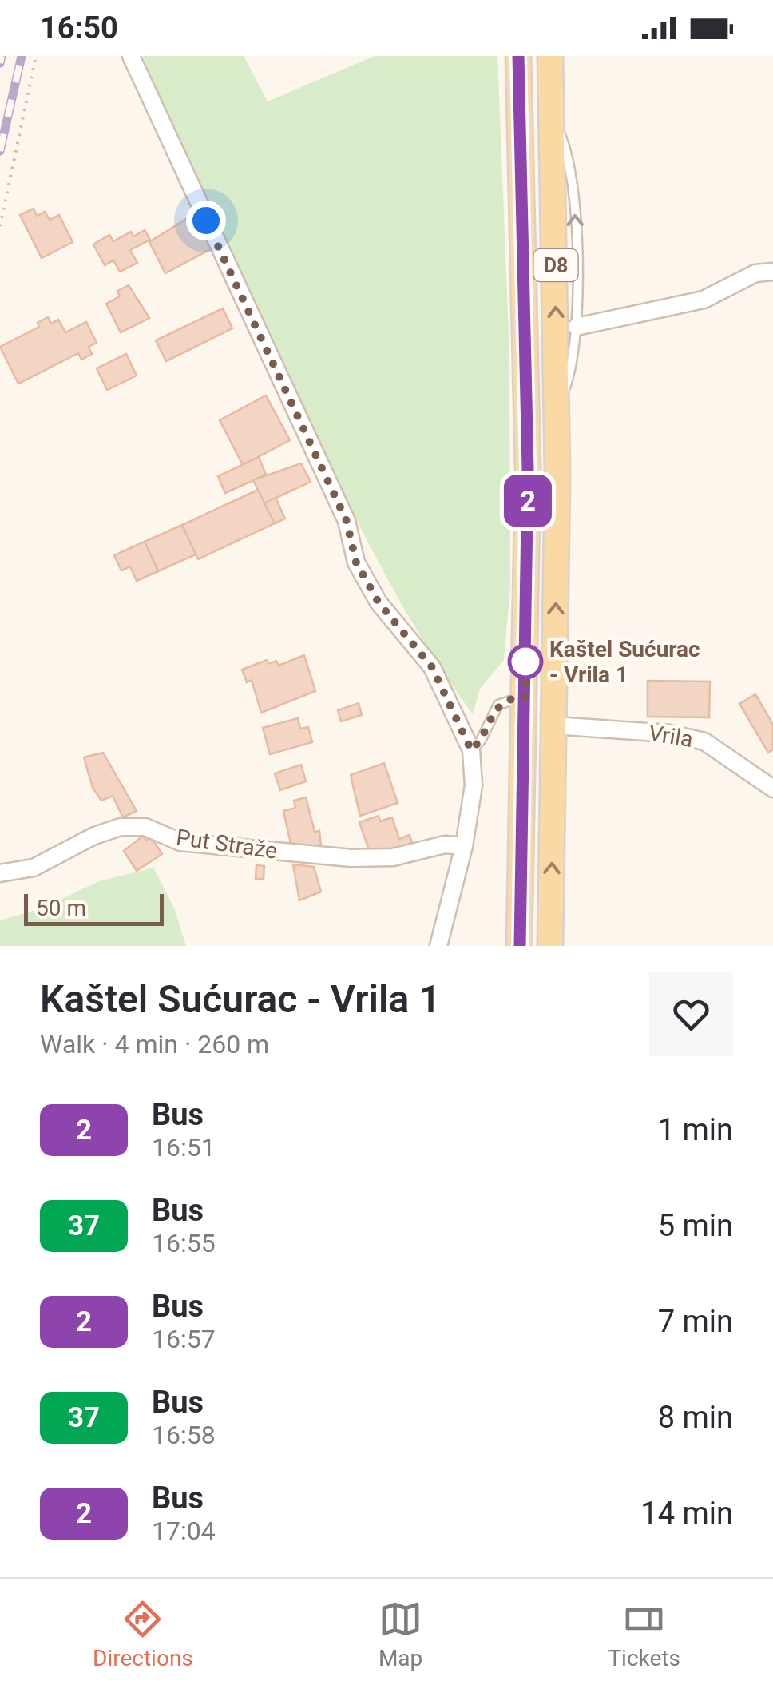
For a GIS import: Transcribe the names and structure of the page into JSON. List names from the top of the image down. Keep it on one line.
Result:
{"streets":{"main road":["D8"],"street":["Vrila","Put Straže"]},"crossings":[["D8","Vrila"]],"places":["Kaštel Sućurac - Vrila 1"],"lines":["bus line 2"],"scale_bar":"50 m","page":{"status":"16:50","on_map":"2","scale":"50 m","heading":["Kaštel Sućurac - Vrila 1","Walk · 4 min · 260 m"],"list":[{"mark":"2","name":"Bus","note":"16:51","value":"1 min"},{"mark":"37","name":"Bus","note":"16:55","value":"5 min"},{"mark":"2","name":"Bus","note":"16:57","value":"7 min"},{"mark":"37","name":"Bus","note":"16:58","value":"8 min"},{"mark":"2","name":"Bus","note":"17:04","value":"14 min"}],"tabs":["Directions","Map","Tickets"]}}
